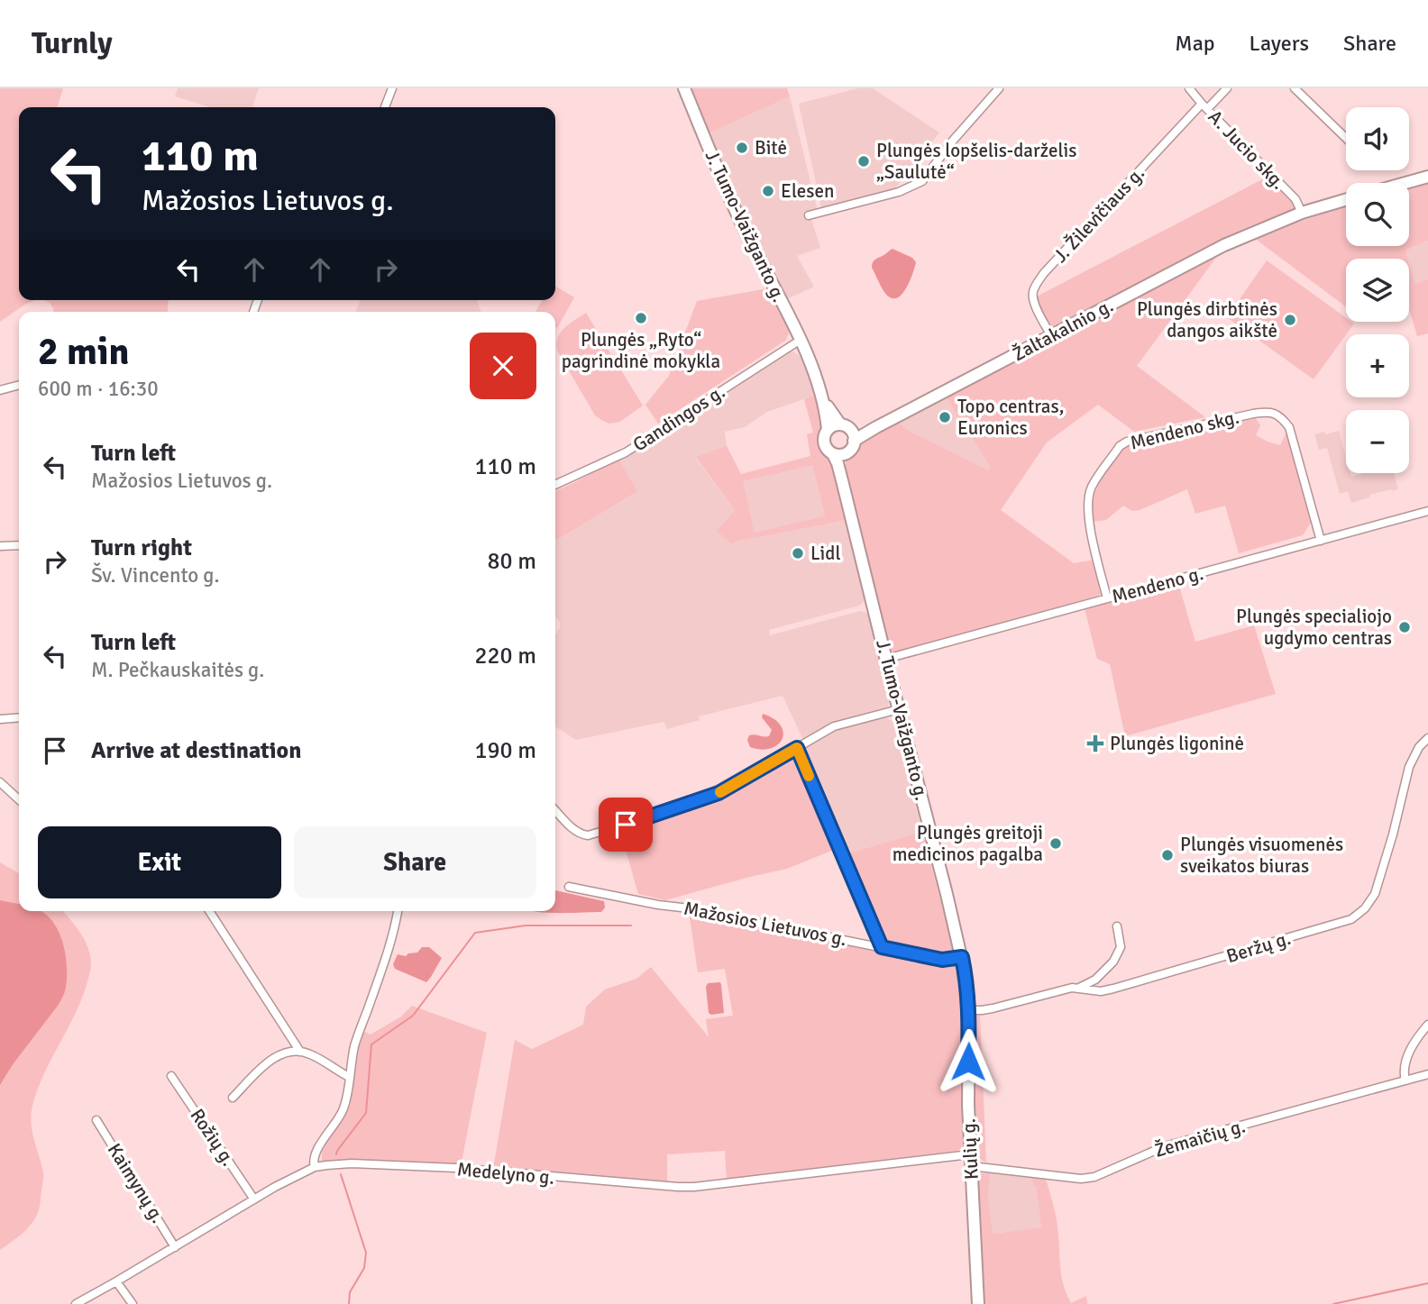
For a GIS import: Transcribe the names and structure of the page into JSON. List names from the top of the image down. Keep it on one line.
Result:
{"streets":{"main road":["J. Tumo-Vaižganto g.","Žaltakalnio g.","Kulių g."],"street":["A. Jucio skg.","J. Žilevičiaus g.","Gandingos g.","Mendeno skg.","Mendeno g.","Mažosios Lietuvos g.","Beržų g.","Rožių g.","Žemaičių g.","Medelyno g.","Kaimynų g."]},"crossings":[["A. Jucio skg.","J. Žilevičiaus g."],["A. Jucio skg.","Žaltakalnio g."],["J. Žilevičiaus g.","Žaltakalnio g."],["J. Tumo-Vaižganto g.","Žaltakalnio g."],["J. Tumo-Vaižganto g.","Gandingos g."],["J. Tumo-Vaižganto g.","Mendeno g."],["J. Tumo-Vaižganto g.","Mažosios Lietuvos g."],["J. Tumo-Vaižganto g.","Kulių g."],["Mendeno skg.","Mendeno g."],["Mažosios Lietuvos g.","Kulių g."],["Beržų g.","Kulių g."],["Rožių g.","Medelyno g."],["Žemaičių g.","Kulių g."],["Žemaičių g.","Medelyno g."],["Kulių g.","Medelyno g."],["Medelyno g.","Kaimynų g."]],"places":{"other":["Bitė","Plungės lopšelis-darželis „Saulutė“","Elesen","Plungės „Ryto“ pagrindinė mokykla","Plungės dirbtinės dangos aikštė","Topo centras, Euronics","Lidl","Plungės specialiojo ugdymo centras","Plungės greitoji medicinos pagalba","Plungės visuomenės sveikatos biuras"],"health":["Plungės ligoninė"]},"page":{"header":"Turnly","nav":["Map","Layers","Share"],"map_buttons":["+","−"],"turn":["110 m","Mažosios Lietuvos g."],"heading":["2 min","600 m · 16:30"],"list":[{"name":"Turn left","note":"Mažosios Lietuvos g.","value":"110 m"},{"name":"Turn right","note":"Šv. Vincento g.","value":"80 m"},{"name":"Turn left","note":"M. Pečkauskaitės g.","value":"220 m"},{"name":"Arrive at destination","value":"190 m"}],"buttons":["Exit","Share"]}}
